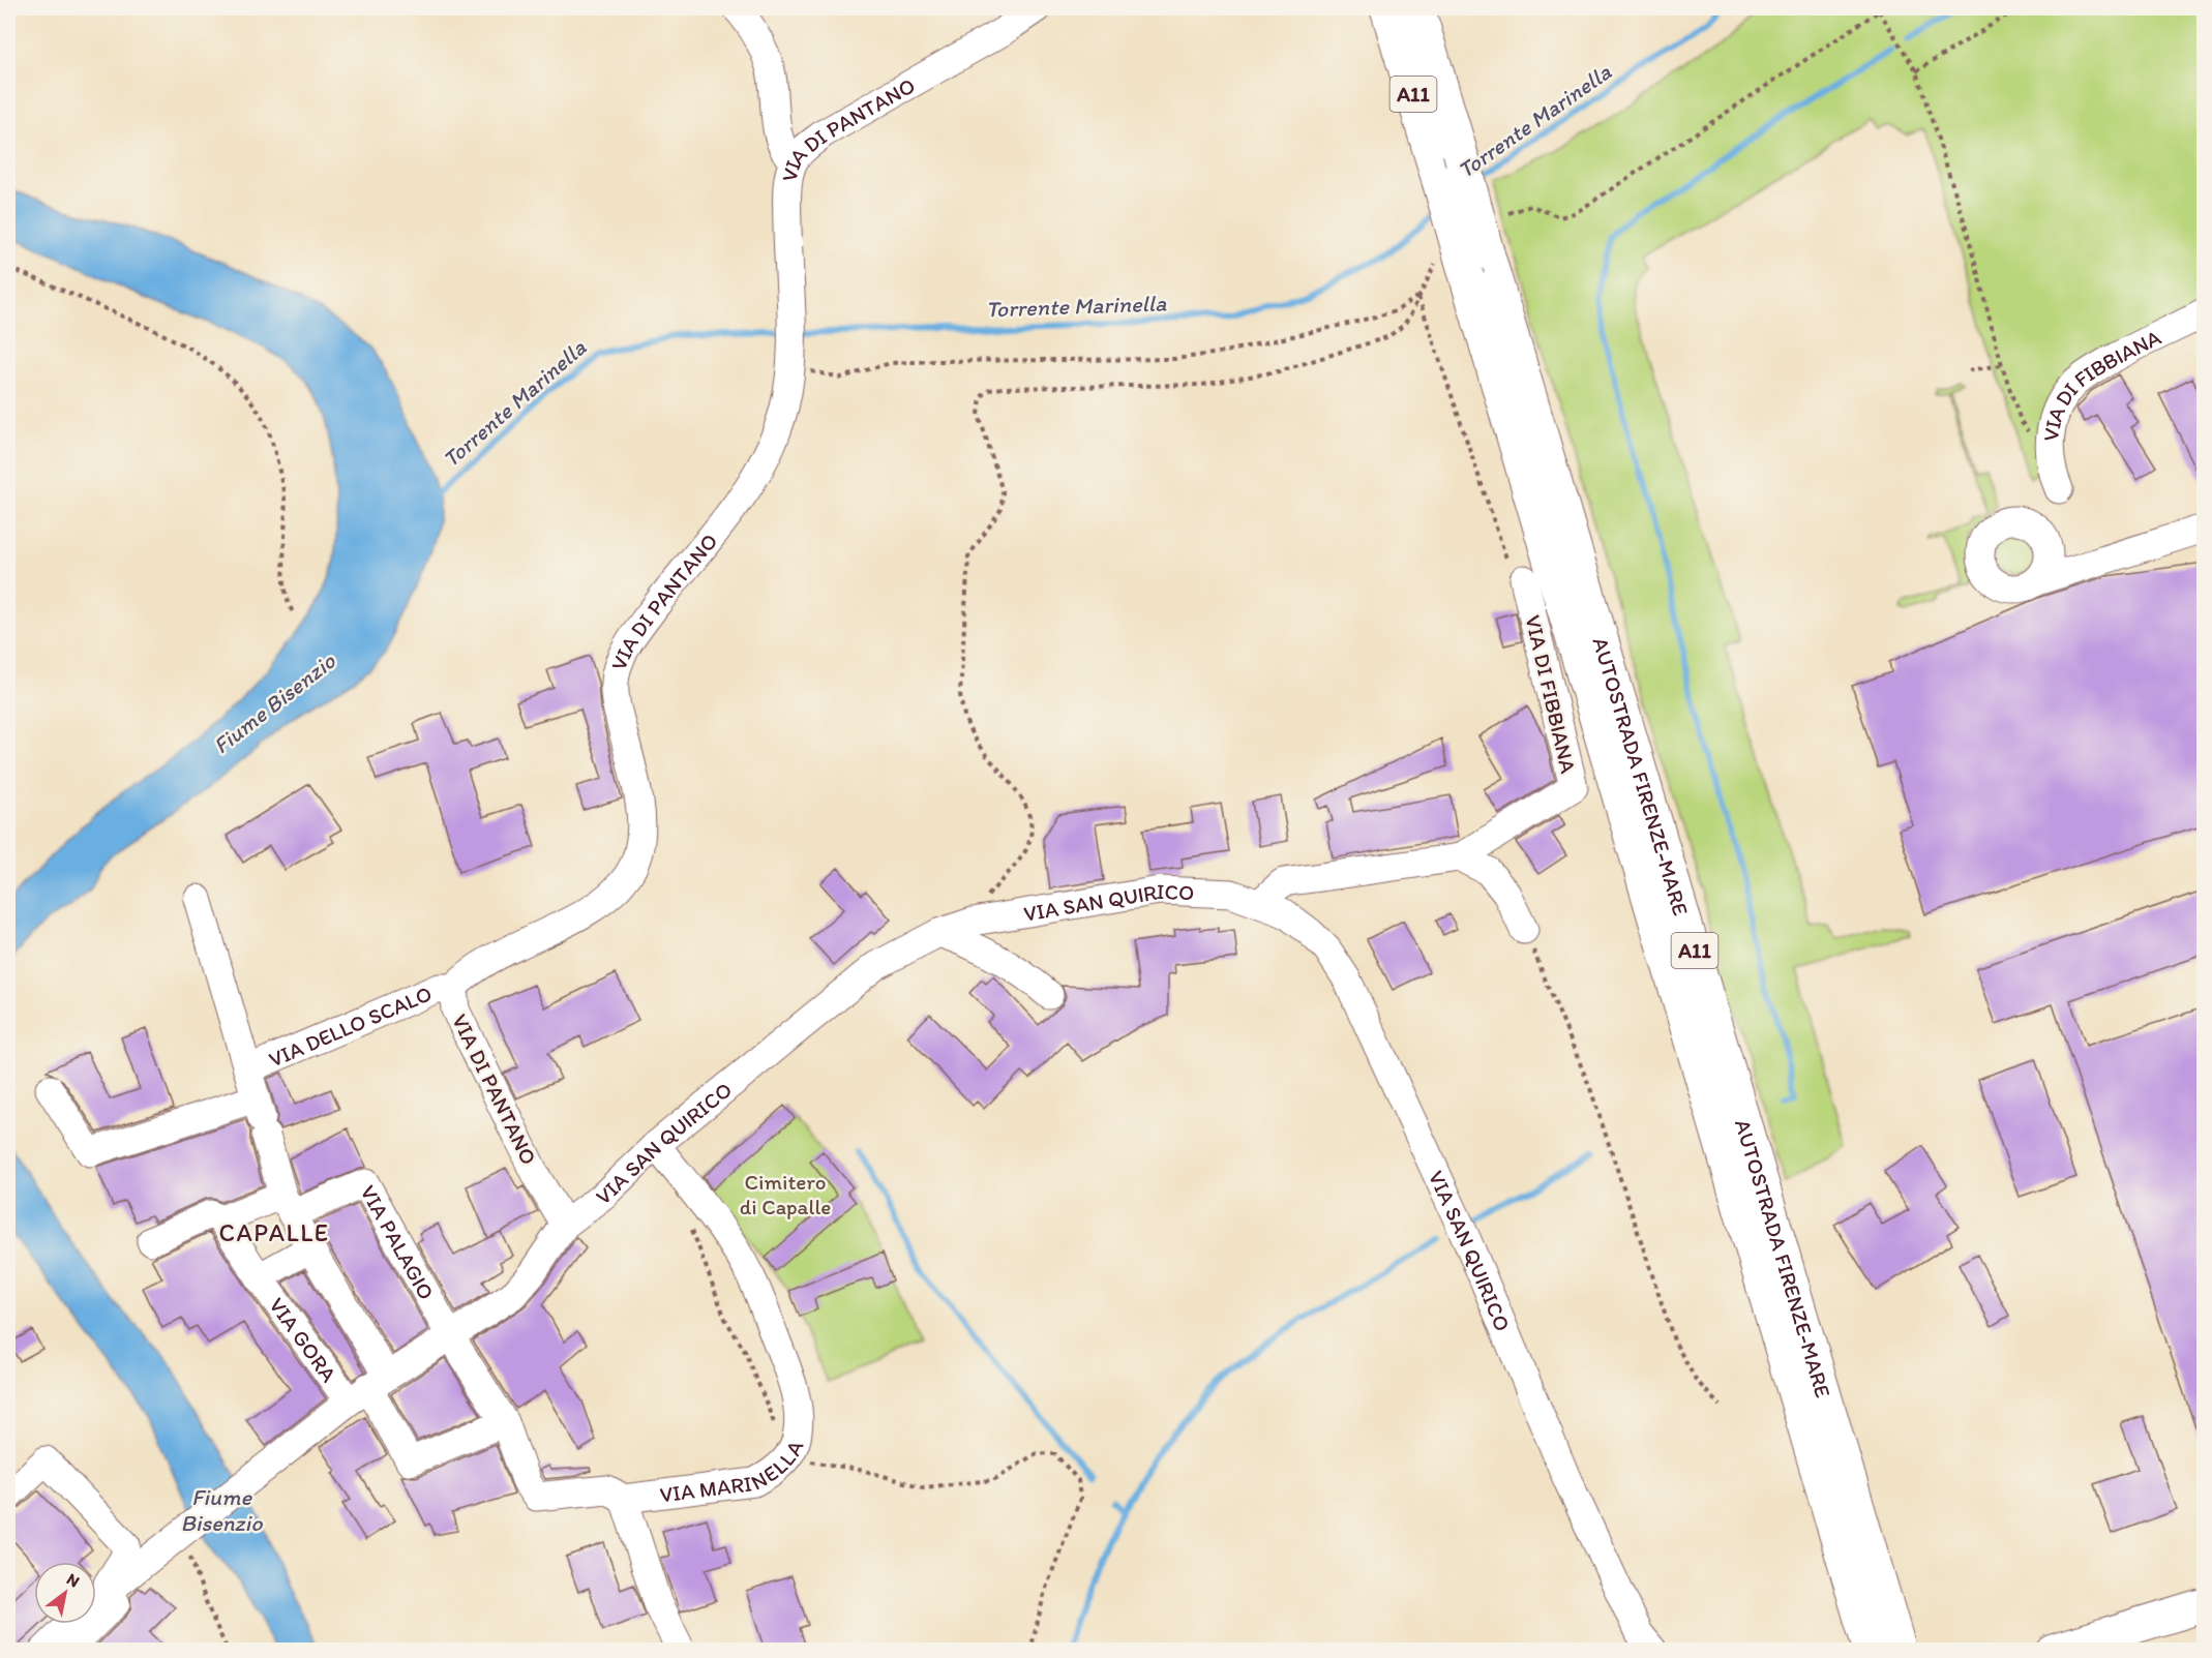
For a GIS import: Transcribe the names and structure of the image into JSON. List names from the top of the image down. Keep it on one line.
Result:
{"streets":{"main road":["A11","AUTOSTRADA FIRENZE-MARE"],"street":["VIA DI PANTANO","VIA DI FIBBIANA","VIA SAN QUIRICO","VIA DELLO SCALO","VIA PALAGIO","VIA GORA","VIA MARINELLA"]},"crossings":[["VIA DI PANTANO","VIA SAN QUIRICO"],["VIA DI PANTANO","VIA DELLO SCALO"],["VIA SAN QUIRICO","VIA DELLO SCALO"],["VIA SAN QUIRICO","VIA PALAGIO"],["VIA SAN QUIRICO","VIA GORA"],["VIA SAN QUIRICO","VIA MARINELLA"],["VIA DELLO SCALO","VIA PALAGIO"],["VIA DELLO SCALO","VIA GORA"],["VIA PALAGIO","VIA MARINELLA"]],"districts":["CAPALLE"],"water":["Torrente Marinella","Fiume Bisenzio"],"parks":["Cimitero di Capalle"],"north":"top right"}
